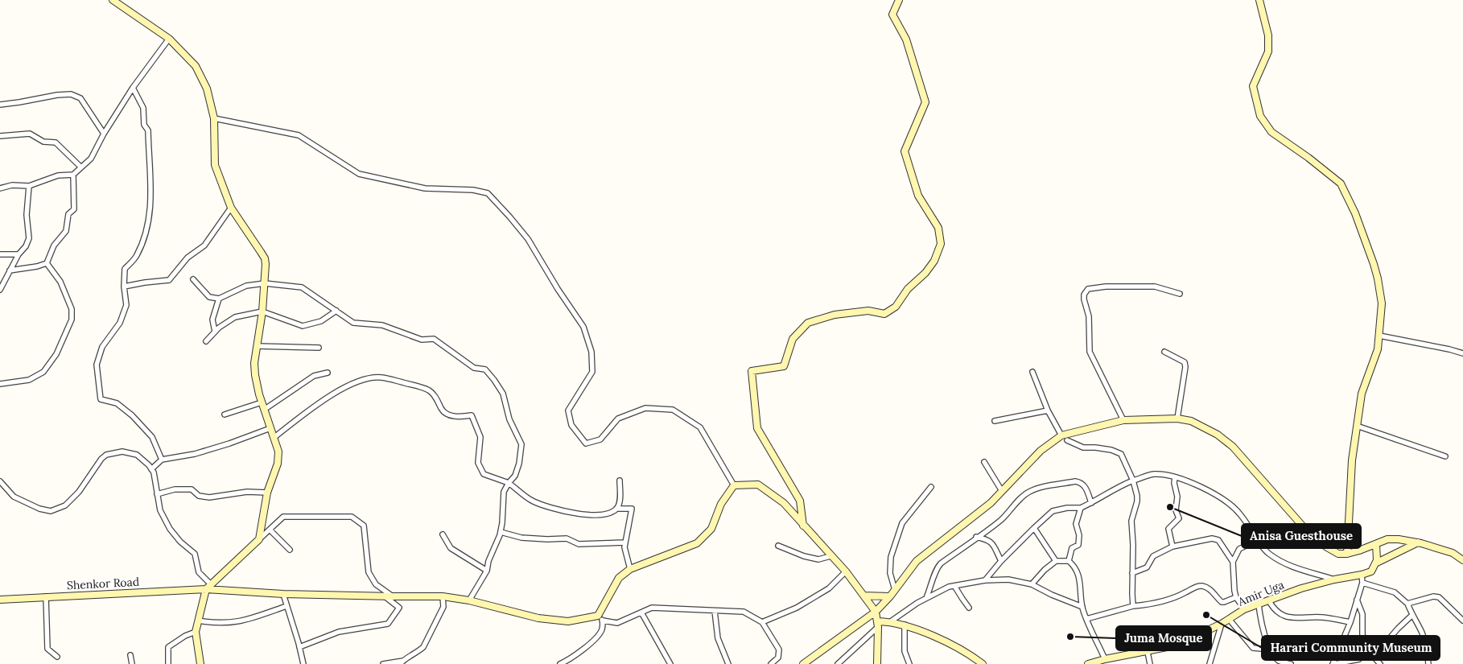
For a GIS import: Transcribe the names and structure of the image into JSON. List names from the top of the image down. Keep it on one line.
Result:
{"streets":{"street":["Shenkor Road","Amir Uga"]},"places":["Anisa Guesthouse","Harari Community Museum","Juma Mosque"]}
